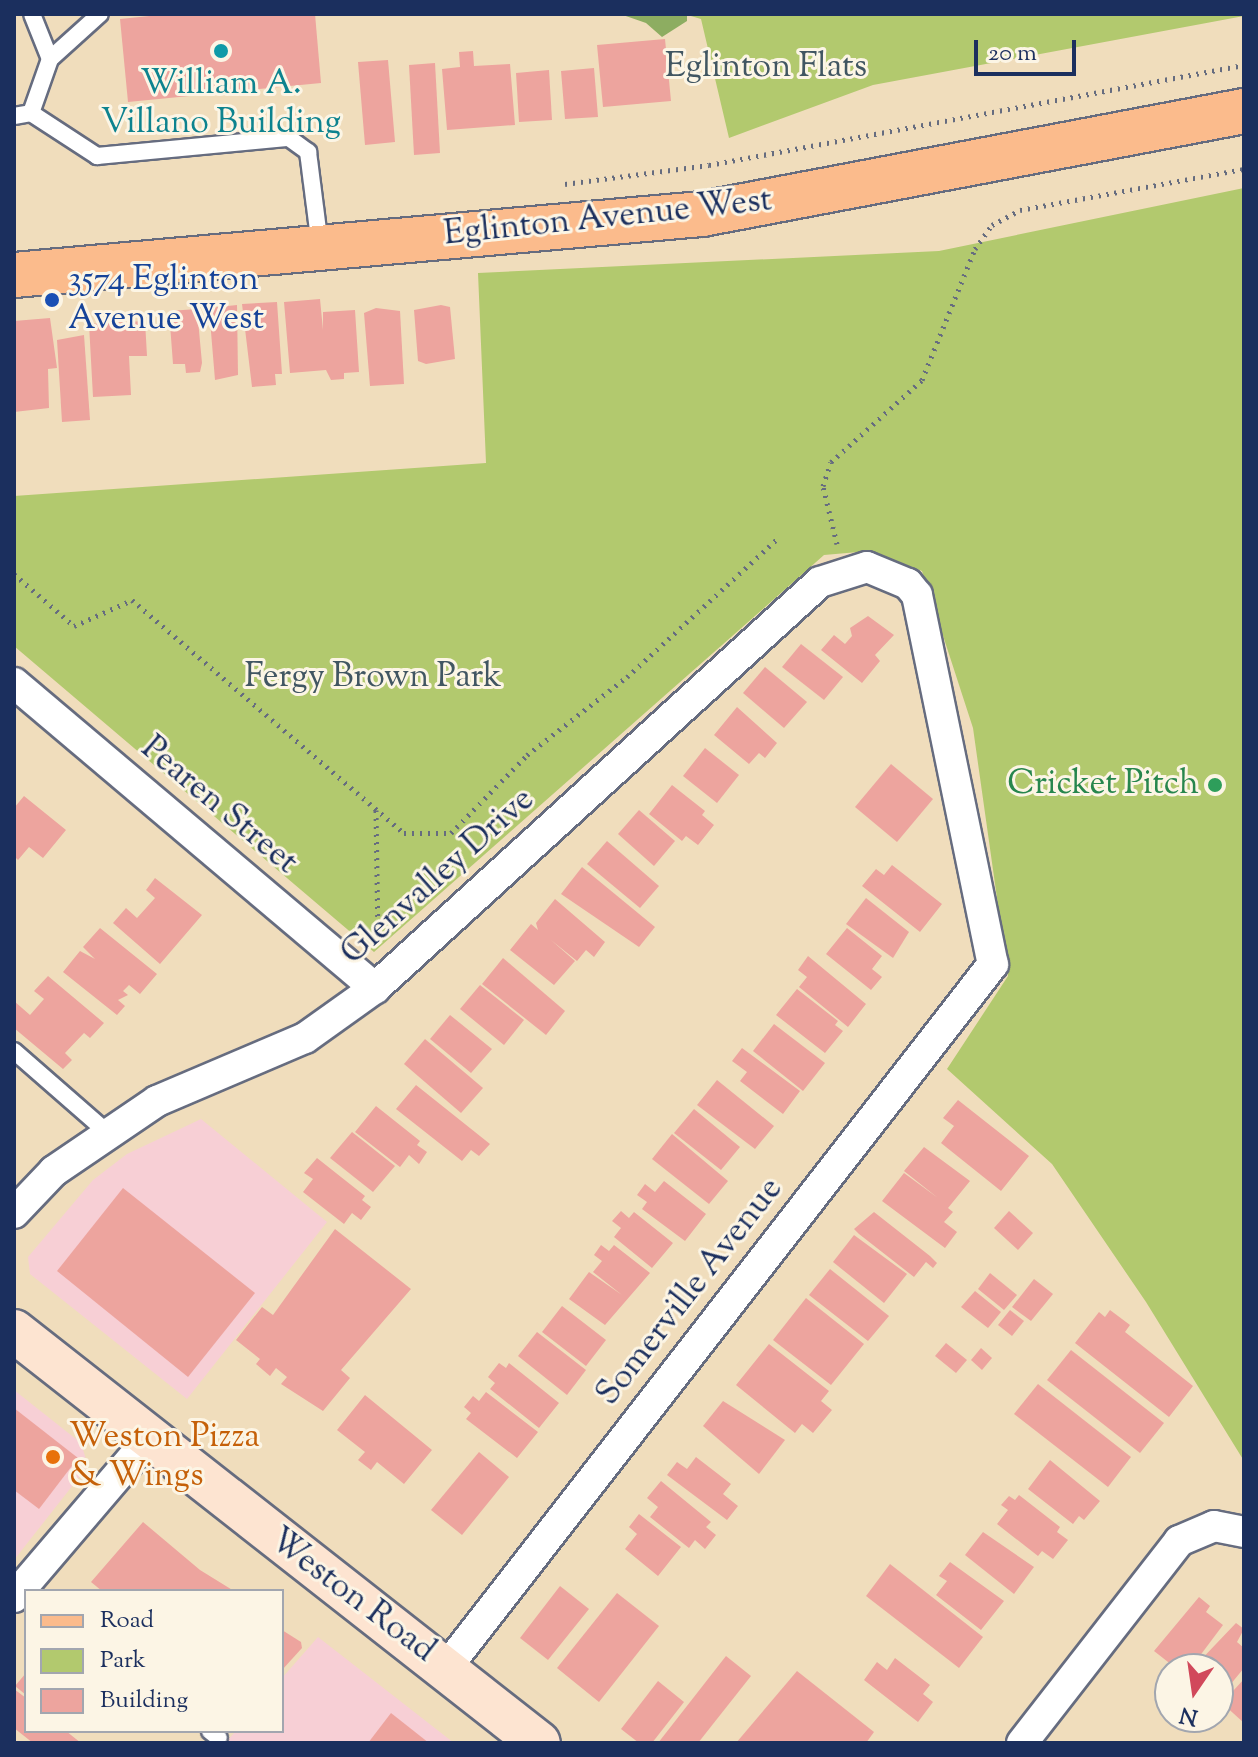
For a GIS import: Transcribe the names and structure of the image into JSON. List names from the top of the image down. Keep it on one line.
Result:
{"streets":{"main road":["Eglinton Avenue West","Weston Road"],"street":["Pearen Street","Glenvalley Drive","Somerville Avenue"]},"crossings":[["Pearen Street","Glenvalley Drive"],["Glenvalley Drive","Somerville Avenue"],["Somerville Avenue","Weston Road"]],"parks":["Eglinton Flats","Fergy Brown Park"],"places":["William A. Villano Building","3574 Eglinton Avenue West","Cricket Pitch","Weston Pizza & Wings"],"legend":["Road","Park","Building"],"scale_bar":"20 m","north":"bottom"}
